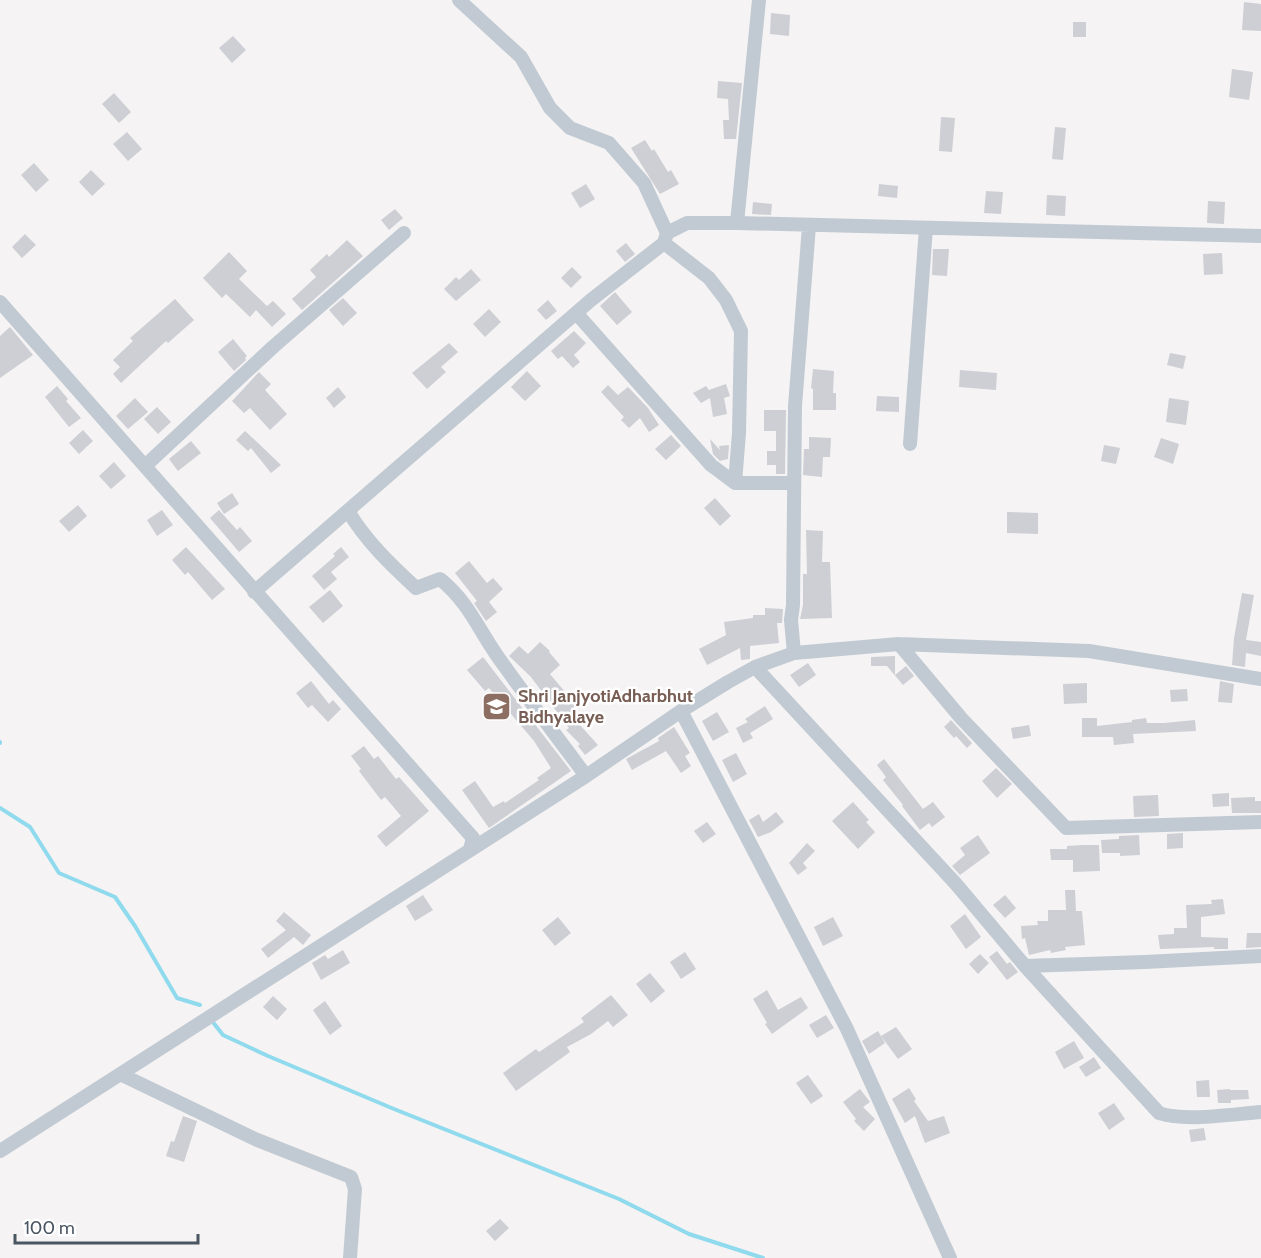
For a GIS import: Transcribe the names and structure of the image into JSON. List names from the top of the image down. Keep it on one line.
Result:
{"places":{"school or university":["Shri JanjyotiAdharbhut Bidhyalaye"]},"scale_bar":"100 m"}
